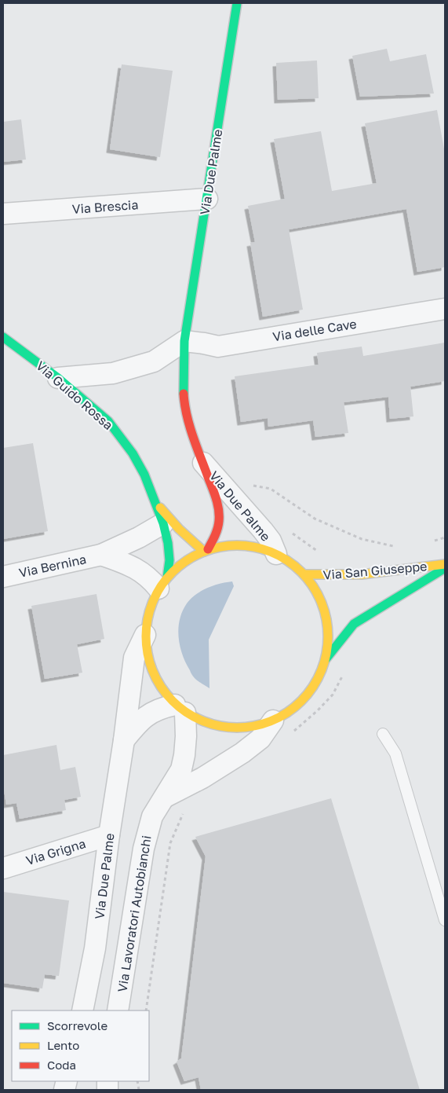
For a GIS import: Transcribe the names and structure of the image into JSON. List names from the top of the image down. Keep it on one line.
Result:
{"streets":{"street":["Via Due Palme","Via Brescia","Via delle Cave","Via Guido Rossa","Via Bernina","Via San Giuseppe","Via Grigna","Via Lavoratori Autobianchi"]},"crossings":[["Via Due Palme","Via Brescia"],["Via Due Palme","Via delle Cave"],["Via Due Palme","Via Guido Rossa"],["Via Due Palme","Via Grigna"],["Via Due Palme","Via Lavoratori Autobianchi"],["Via Guido Rossa","Via Bernina"]],"legend":["Scorrevole","Lento","Coda"]}
